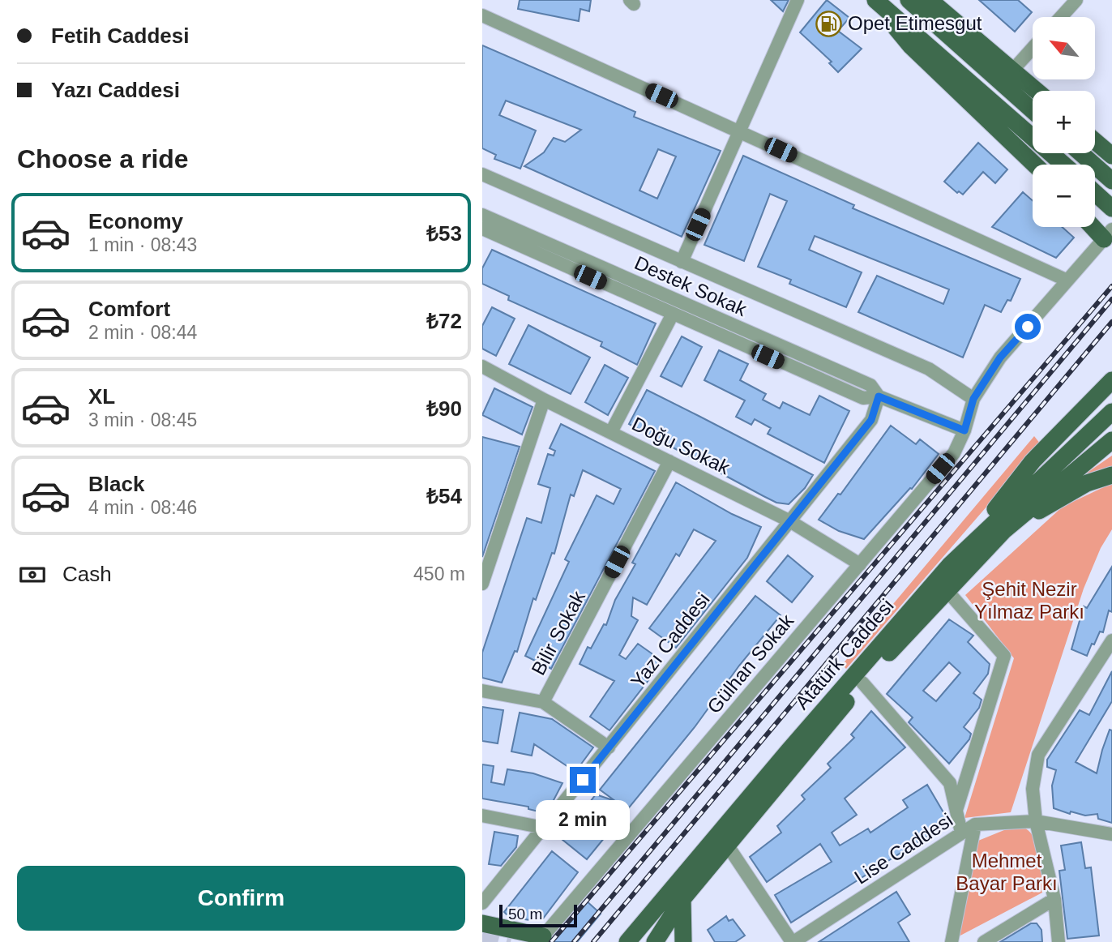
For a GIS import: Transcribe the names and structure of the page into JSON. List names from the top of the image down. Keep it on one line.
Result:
{"streets":{"main road":["Atatürk Caddesi"],"street":["Destek Sokak","Doğu Sokak","Bilir Sokak","Yazı Caddesi","Gülhan Sokak","Lise Caddesi"]},"crossings":[["Destek Sokak","Yazı Caddesi"],["Destek Sokak","Gülhan Sokak"],["Doğu Sokak","Bilir Sokak"],["Doğu Sokak","Yazı Caddesi"],["Doğu Sokak","Gülhan Sokak"]],"parks":["Şehit Nezir Yılmaz Parkı","Mehmet Bayar Parkı"],"places":{"fuel station":["Opet Etimesgut"]},"scale_bar":"50 m","north":"top left","page":{"banner":["Fetih Caddesi","Yazı Caddesi"],"map_buttons":["+","−"],"heading":"Choose a ride","list":[{"name":"Economy","note":"1 min · 08:43","value":"₺53"},{"name":"Comfort","note":"2 min · 08:44","value":"₺72"},{"name":"XL","note":"3 min · 08:45","value":"₺90"},{"name":"Black","note":"4 min · 08:46","value":"₺54"}],"pay":["Cash","450 m"],"bubble":"2 min","buttons":"Confirm","scale":"50 m"}}
